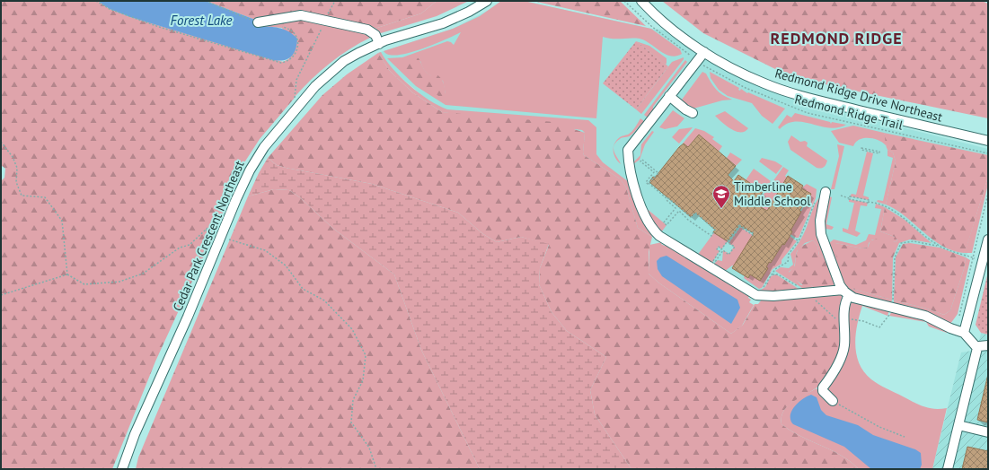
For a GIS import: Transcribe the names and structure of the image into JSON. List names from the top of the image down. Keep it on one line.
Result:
{"streets":{"street":["Redmond Ridge Drive Northeast","Cedar Park Crescent Northeast"],"path":["Redmond Ridge Trail"]},"districts":["REDMOND RIDGE"],"water":["Forest Lake"],"places":{"school or university":["Timberline Middle School"]}}
